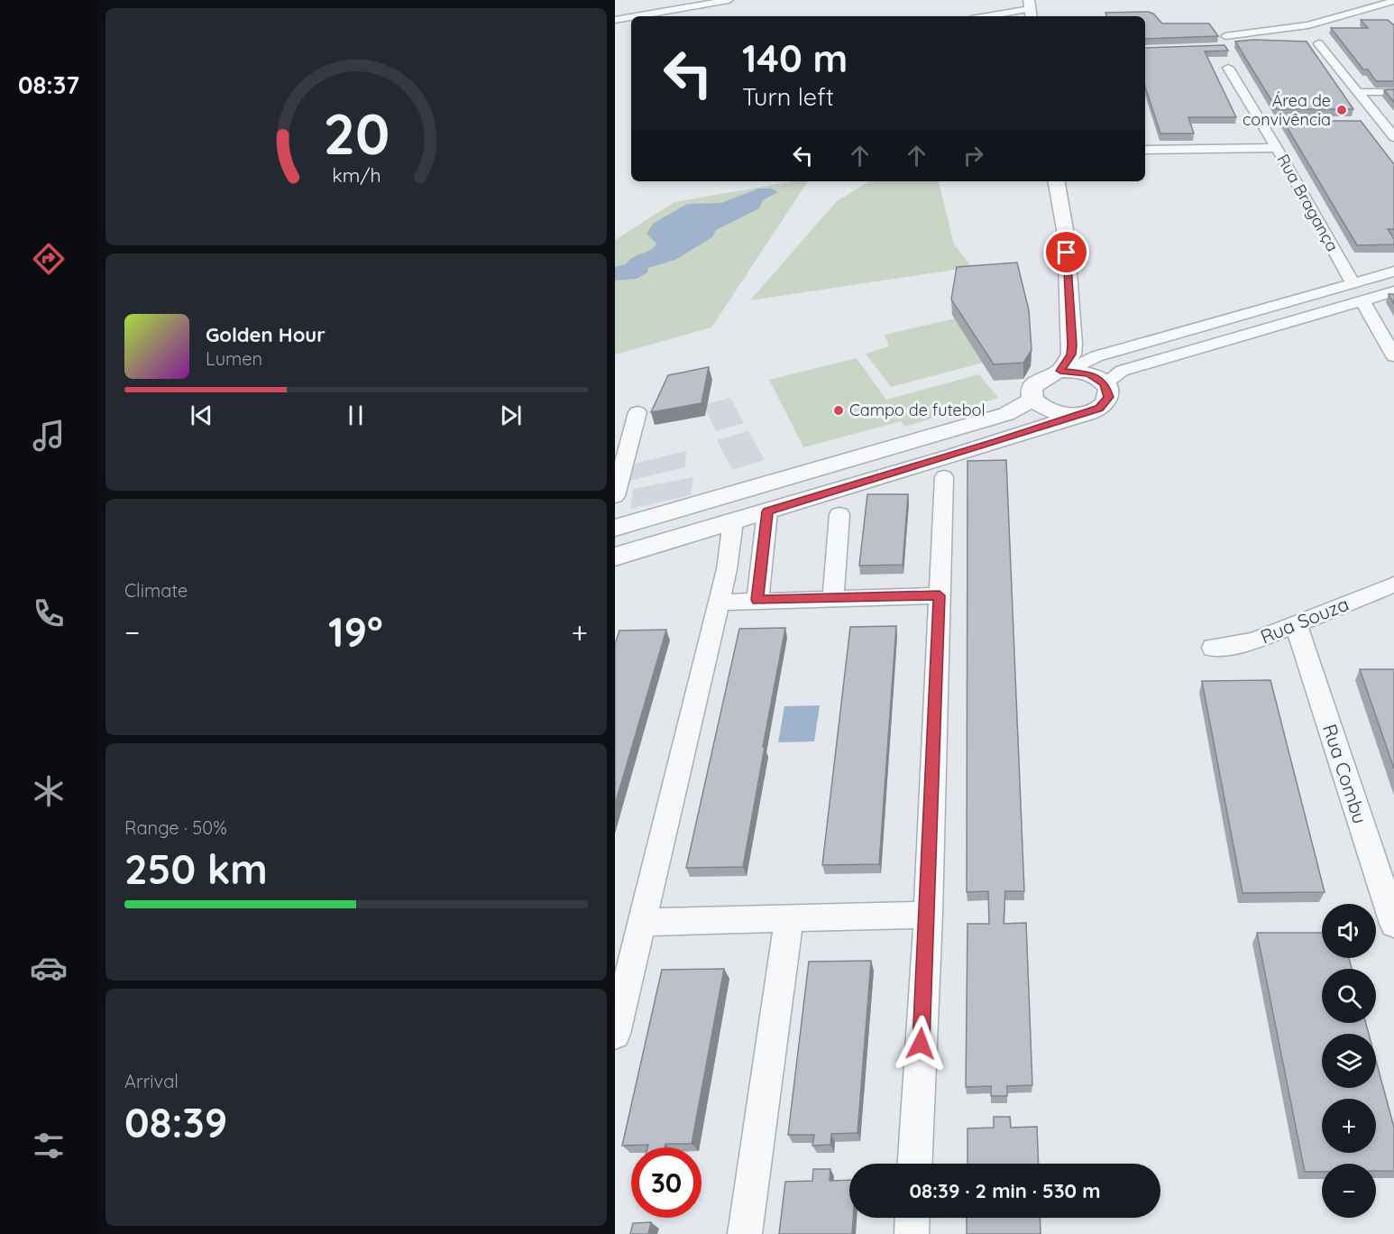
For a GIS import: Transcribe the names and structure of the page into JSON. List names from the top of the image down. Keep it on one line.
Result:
{"streets":{"street":["Rua Bragança","Rua Souza","Rua Combu"]},"crossings":[["Rua Souza","Rua Combu"]],"places":["Área de convivência","Campo de futebol"],"page":{"tabs":"08:37","turn":["140 m","Turn left"],"song":["Golden Hour","Lumen"],"tile":["Climate",["Range · 50%","250 km"],["Arrival","08:39"]],"heat":["−","19°","+"],"map_buttons":["+","−"],"limit":"30","trip":"08:39 · 2 min · 530 m","gauge":["20","km/h"]}}
